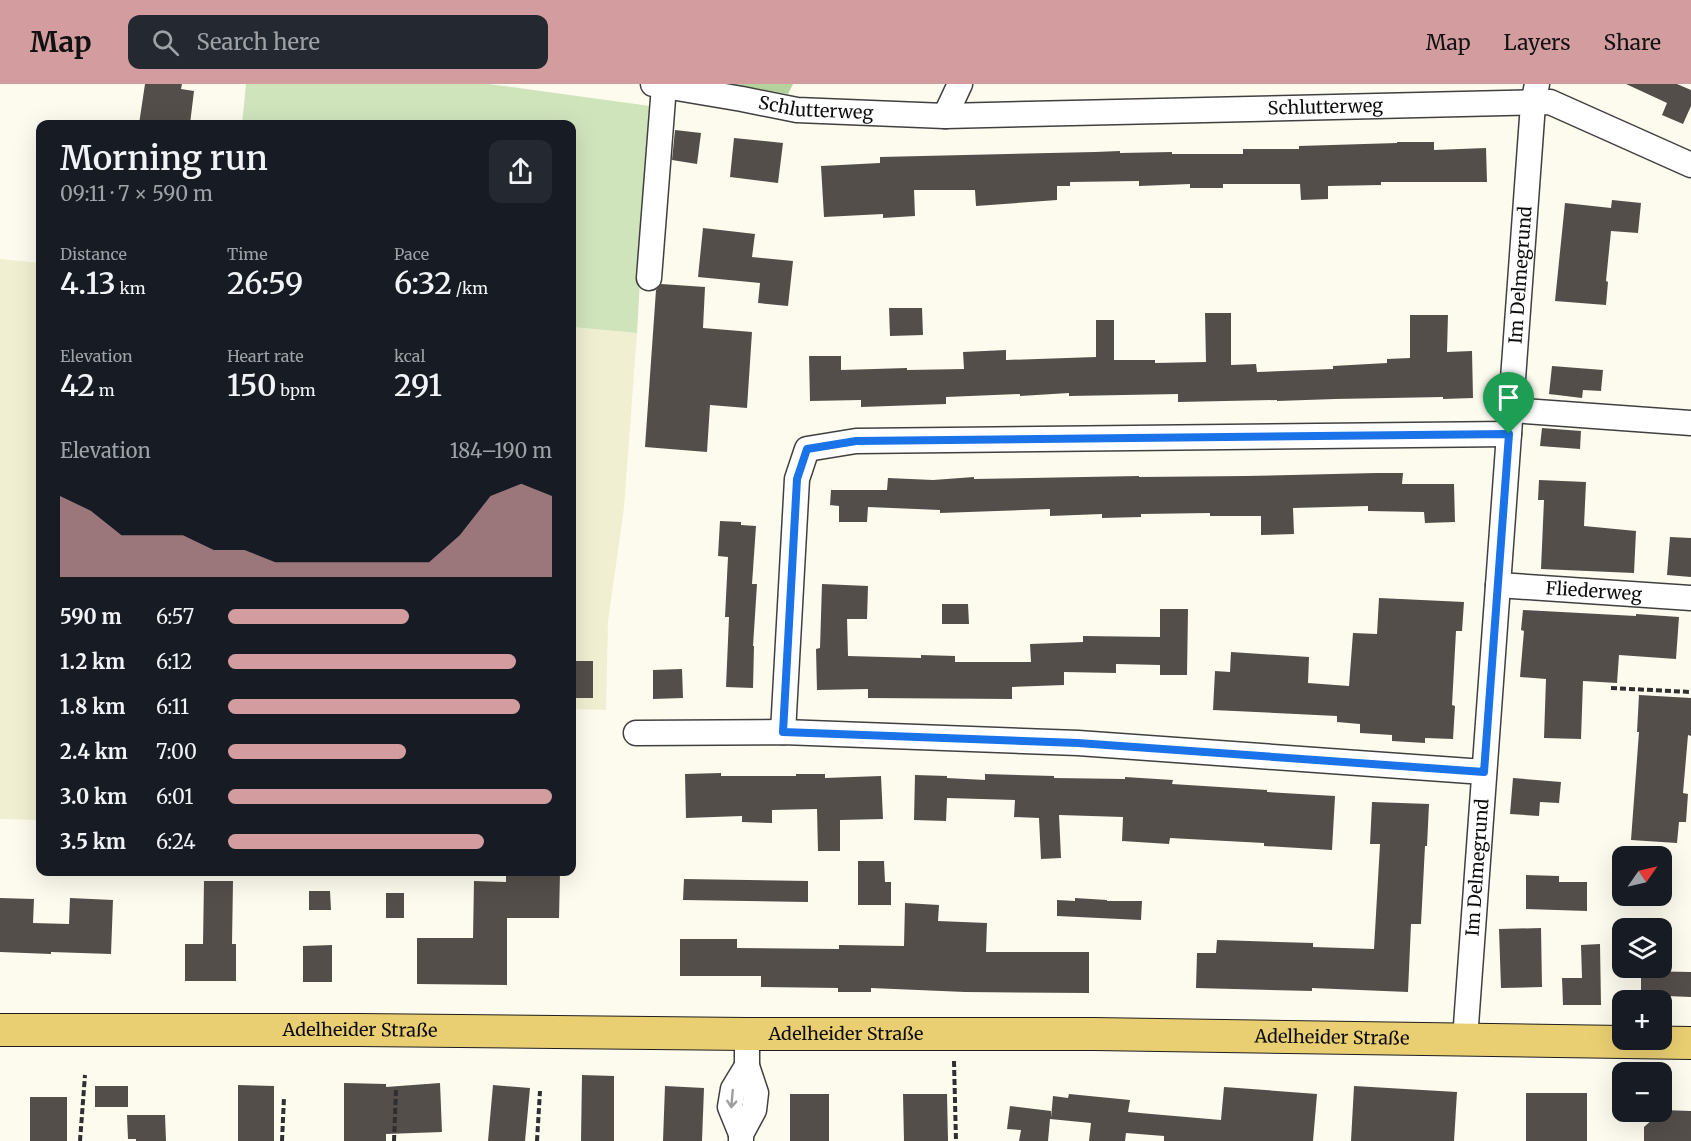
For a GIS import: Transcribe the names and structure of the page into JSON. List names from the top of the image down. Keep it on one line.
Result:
{"streets":{"main road":["Adelheider Straße"],"street":["Schlutterweg","Im Delmegrund","Fliederweg"]},"crossings":[["Schlutterweg","Im Delmegrund"],["Im Delmegrund","Fliederweg"],["Im Delmegrund","Adelheider Straße"]],"north":"top right","page":{"header":"Map","search":"Search here","nav":["Map","Layers","Share"],"heading":["Morning run","09:11 · 7 × 590 m"],"stats":[["Distance","4.13 km"],["Time","26:59"],["Pace","6:32 /km"],["Elevation","42 m"],["Heart rate","150 bpm"],["kcal","291"]],"chart":["Elevation","184–190 m"],"list":[{"name":"590 m","note":"6:57"},{"name":"1.2 km","note":"6:12"},{"name":"1.8 km","note":"6:11"},{"name":"2.4 km","note":"7:00"},{"name":"3.0 km","note":"6:01"},{"name":"3.5 km","note":"6:24"}],"map_buttons":["+","−"]}}
